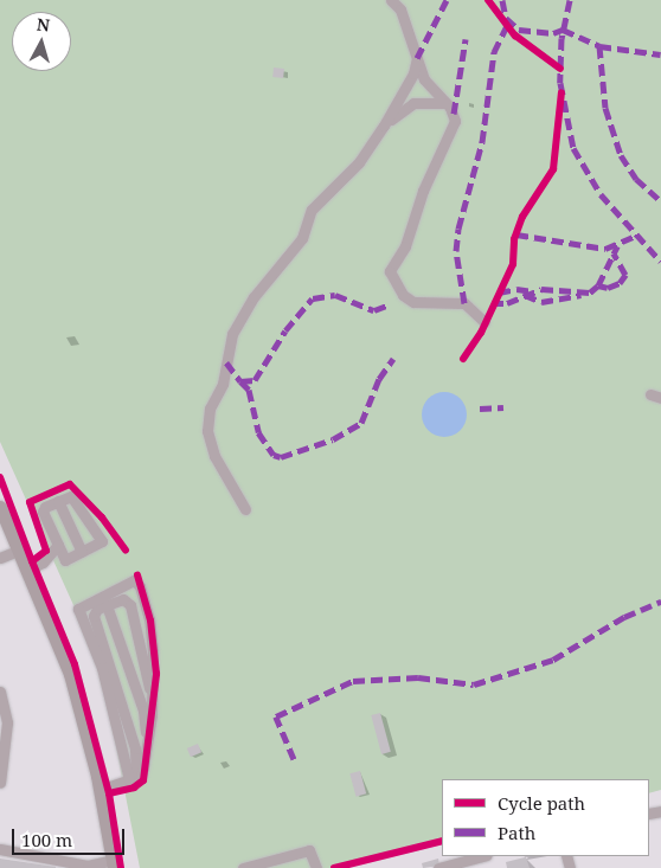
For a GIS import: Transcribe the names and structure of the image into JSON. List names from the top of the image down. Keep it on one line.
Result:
{"legend":["Cycle path","Path"],"scale_bar":"100 m","north":"top"}
